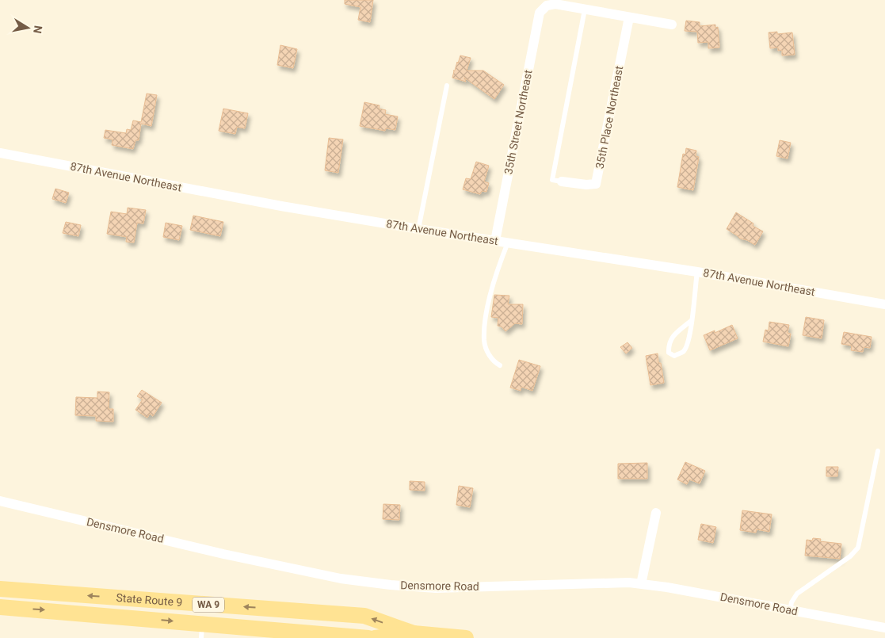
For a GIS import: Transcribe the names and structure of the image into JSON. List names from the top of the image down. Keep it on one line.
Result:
{"streets":{"main road":["State Route 9","WA 9"],"street":["35th Place Northeast","35th Street Northeast","87th Avenue Northeast","Densmore Road"]},"crossings":[["35th Street Northeast","87th Avenue Northeast"]],"north":"right"}
